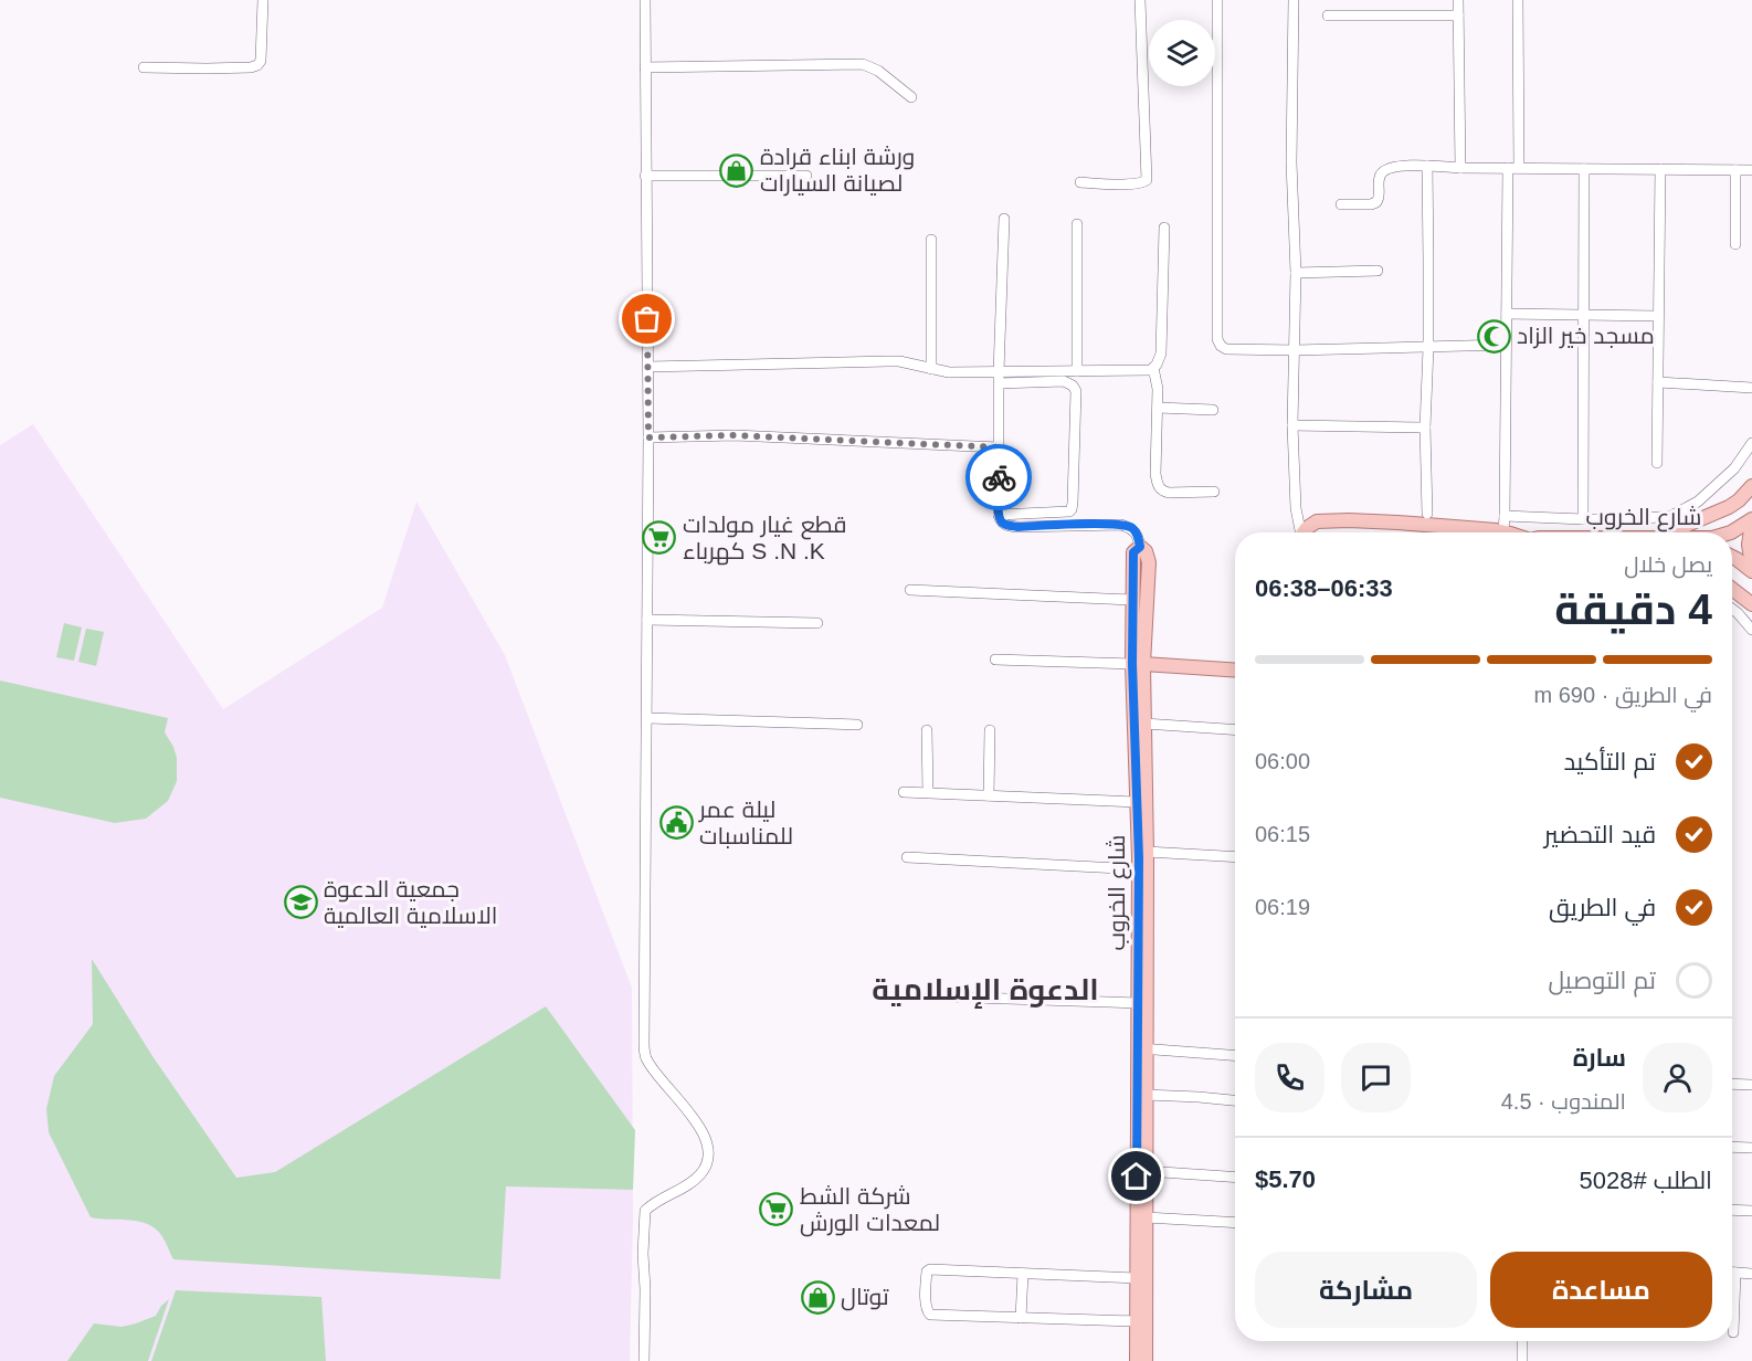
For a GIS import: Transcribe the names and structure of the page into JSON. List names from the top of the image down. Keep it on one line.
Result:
{"streets":{"main road":["شارع الخروب"]},"districts":["الدعوة الإسلامية"],"places":{"shop":["ورشة ابناء قرادة لصيانة السيارات","توتال"],"mosque":["مسجد خير الزاد"],"supermarket":["قطع غيار مولدات كهرباء S .N .K","شركة الشط لمعدات الورش"],"public building":["ليلة عمر للمناسبات"],"school or university":["جمعية الدعوة الاسلامية العالمية"]},"page":{"heading":["4 دقيقة","يصل خلال","06:33–06:38"],"panel":["سارة","المندوب · 4.5","الطلب #5028","$5.70"],"bar":"في الطريق · 690 m","list":[["تم التأكيد","06:00"],["قيد التحضير","06:15"],["في الطريق","06:19"],"تم التوصيل"],"buttons":["مساعدة","مشاركة"]}}
